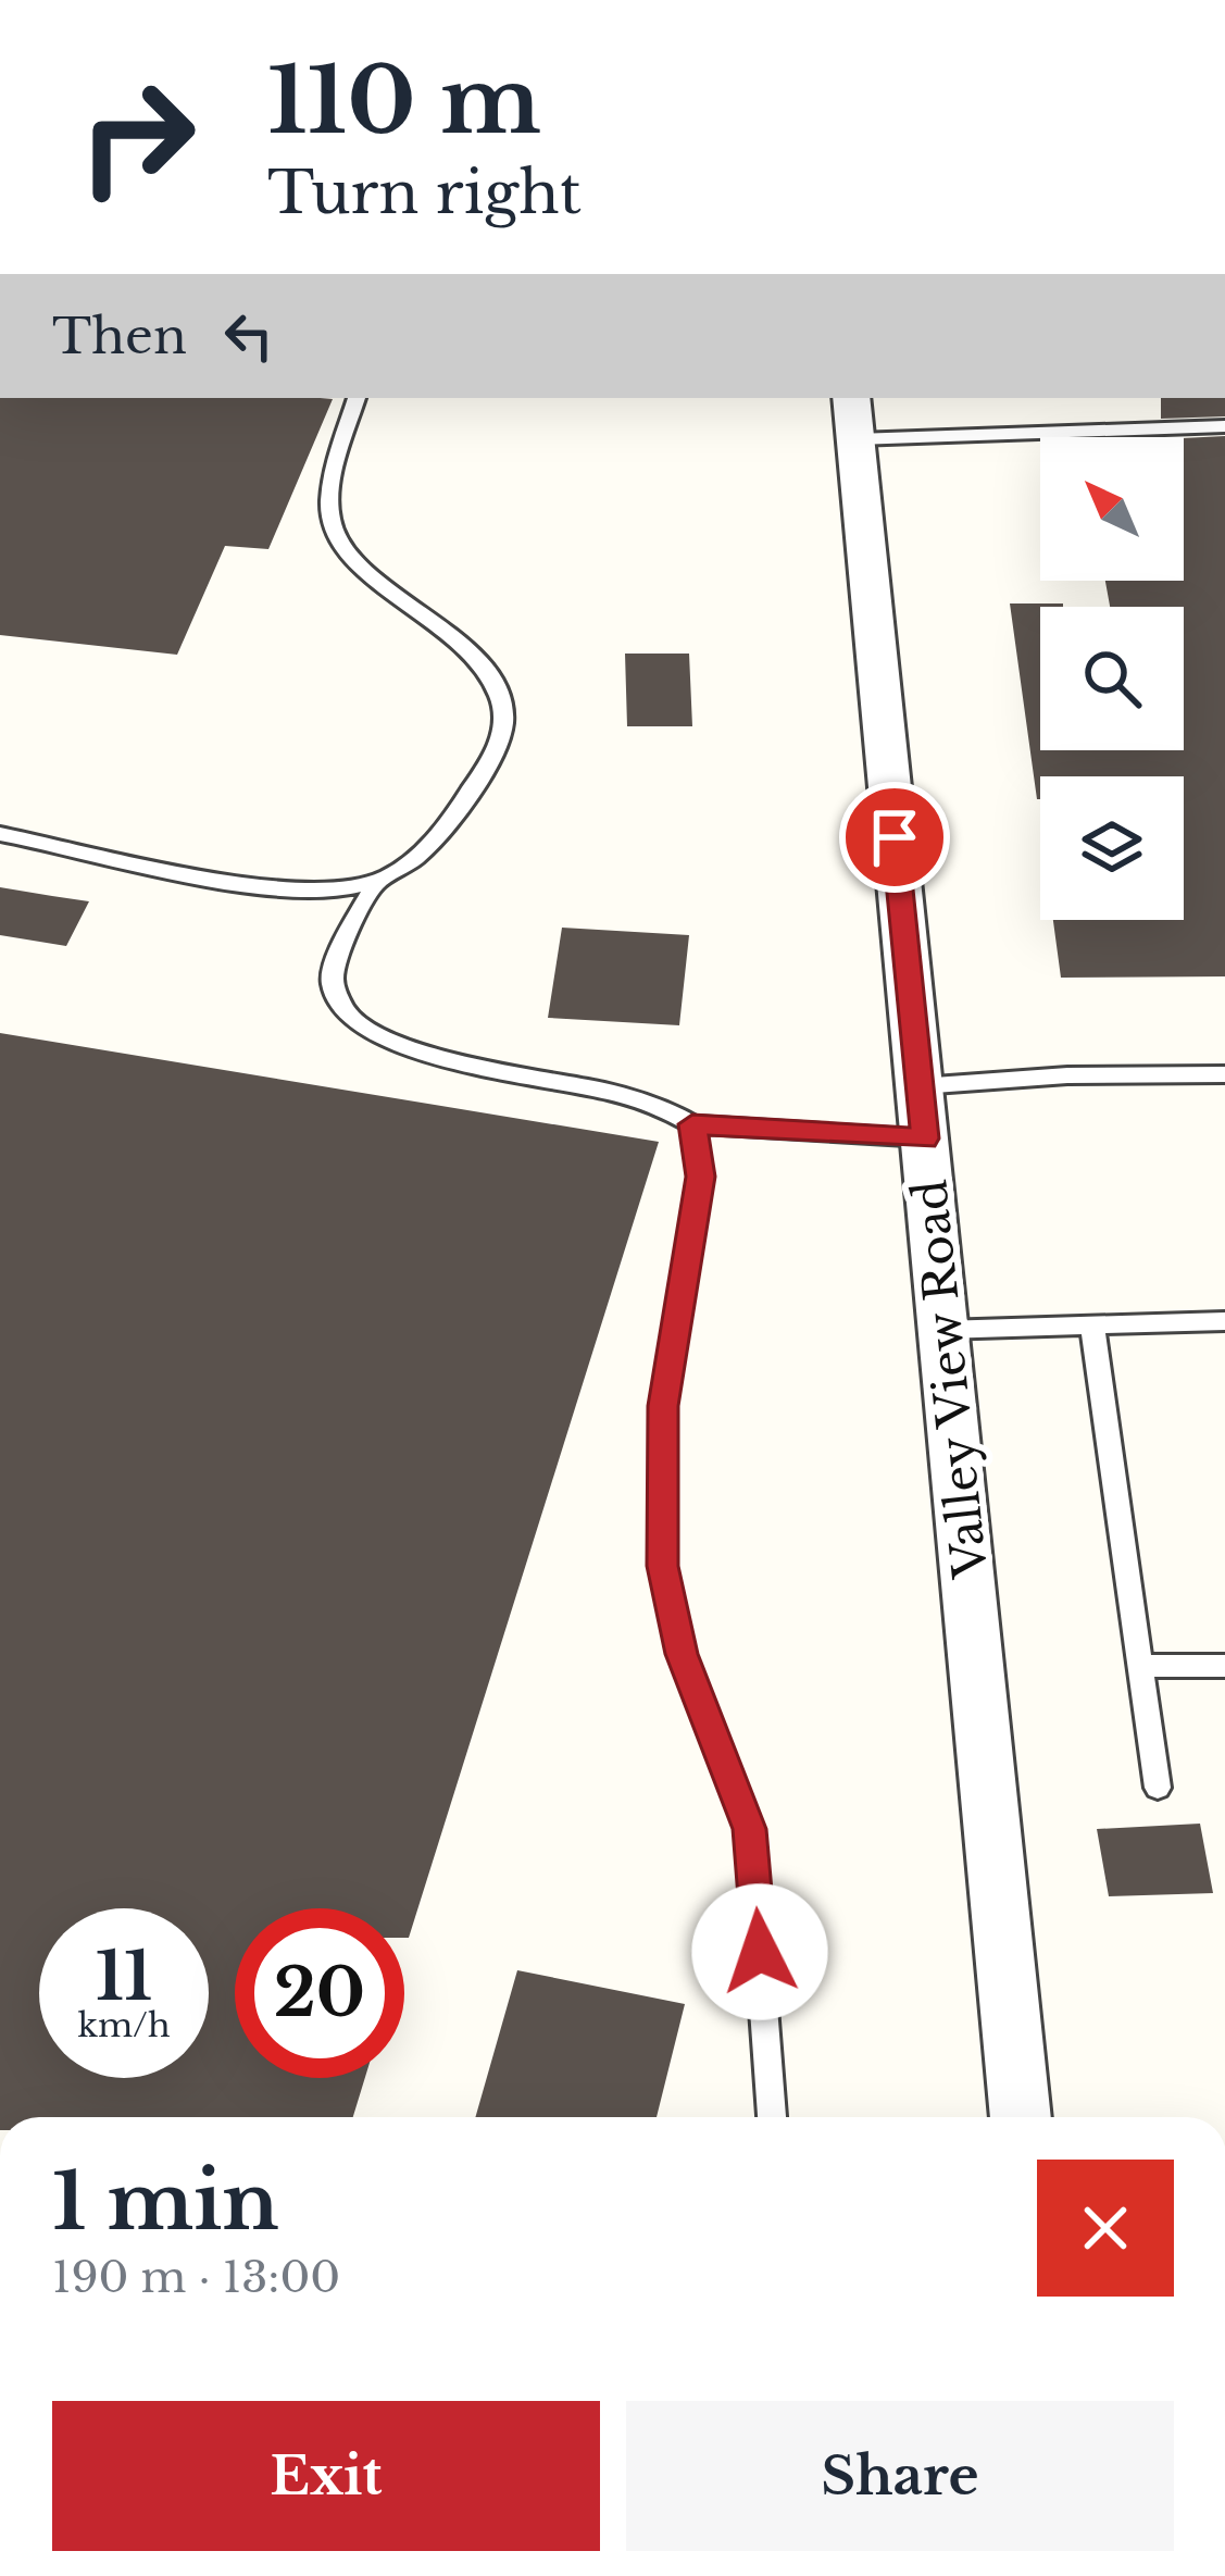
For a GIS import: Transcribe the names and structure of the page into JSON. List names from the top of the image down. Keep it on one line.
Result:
{"streets":{"street":["Valley View Road"]},"north":"top left","page":{"turn":["110 m","Turn right"],"then":"Then","speed":"11 km/h","limit":"20","heading":["1 min","190 m · 13:00"],"buttons":["Exit","Share"]}}
